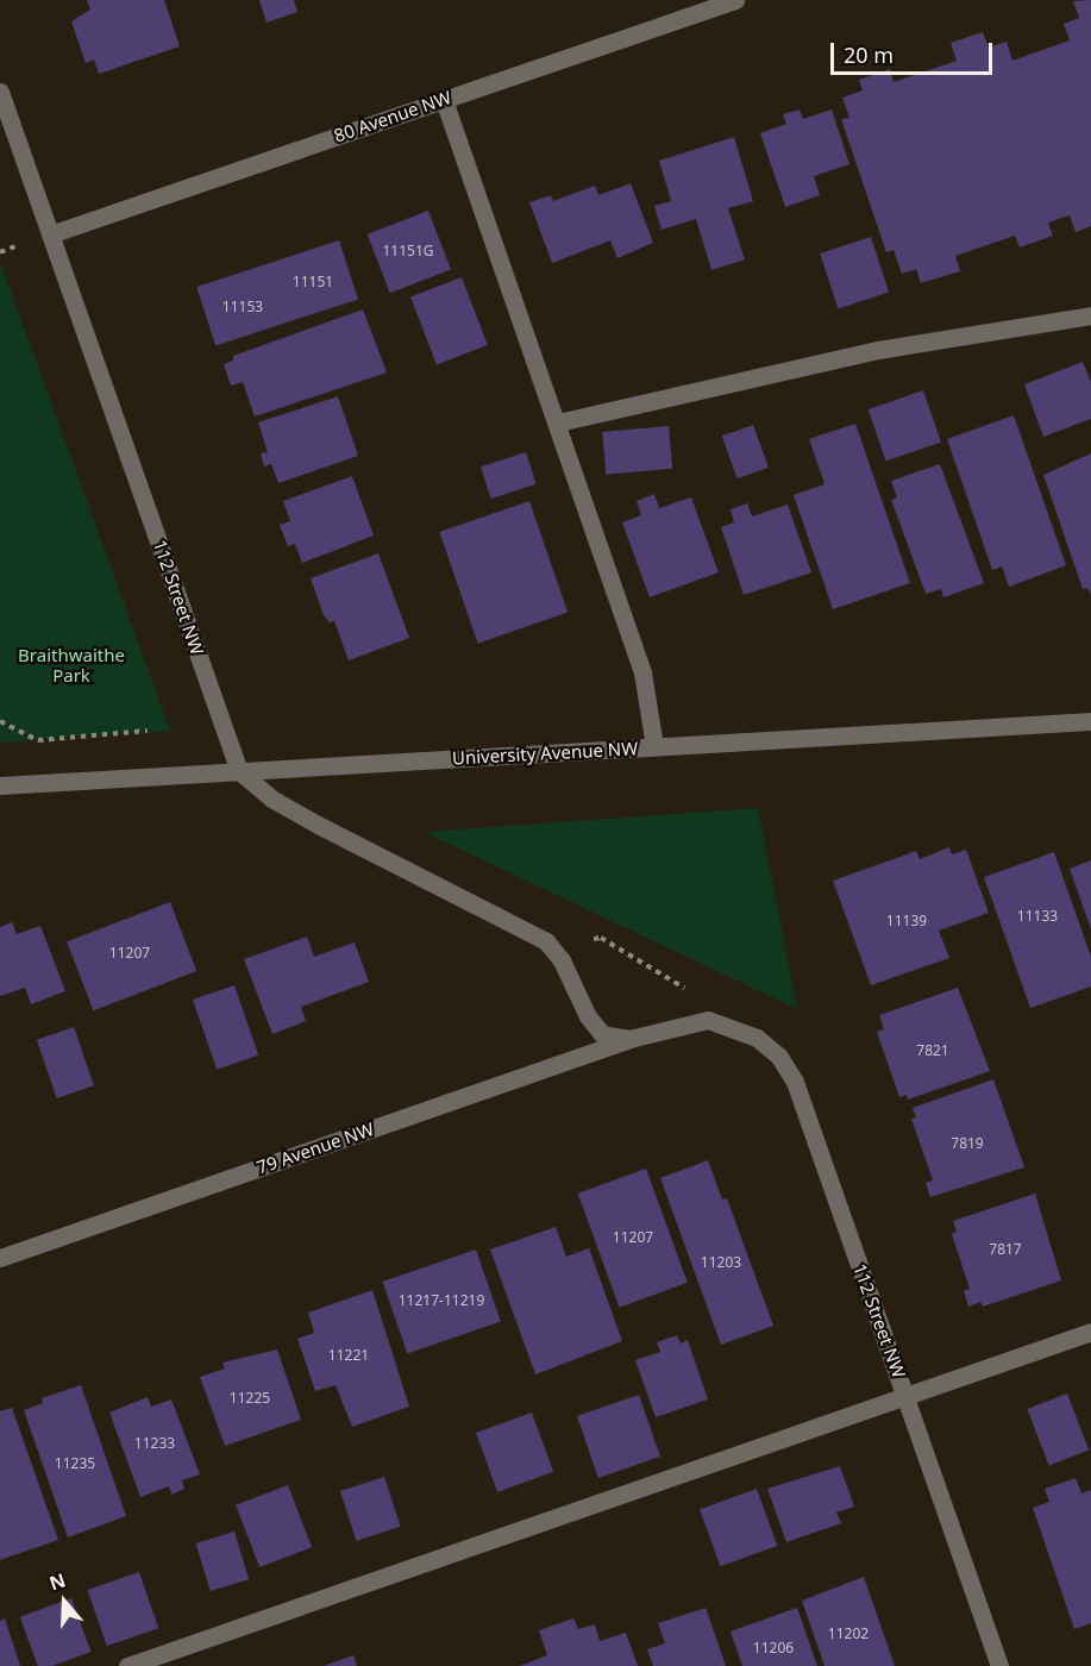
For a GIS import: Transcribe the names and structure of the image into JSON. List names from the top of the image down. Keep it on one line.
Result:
{"streets":{"street":["80 Avenue NW","112 Street NW","University Avenue NW","79 Avenue NW"]},"crossings":[["80 Avenue NW","112 Street NW"],["112 Street NW","University Avenue NW"]],"parks":["Braithwaithe Park"],"house_numbers":["11151G","11151","11153","11133","11139","11207","7821","7819","11207","7817","11203","11217-11219","11221","11225","11233","11235","11202","11206"],"scale_bar":"20 m","north":"top"}
